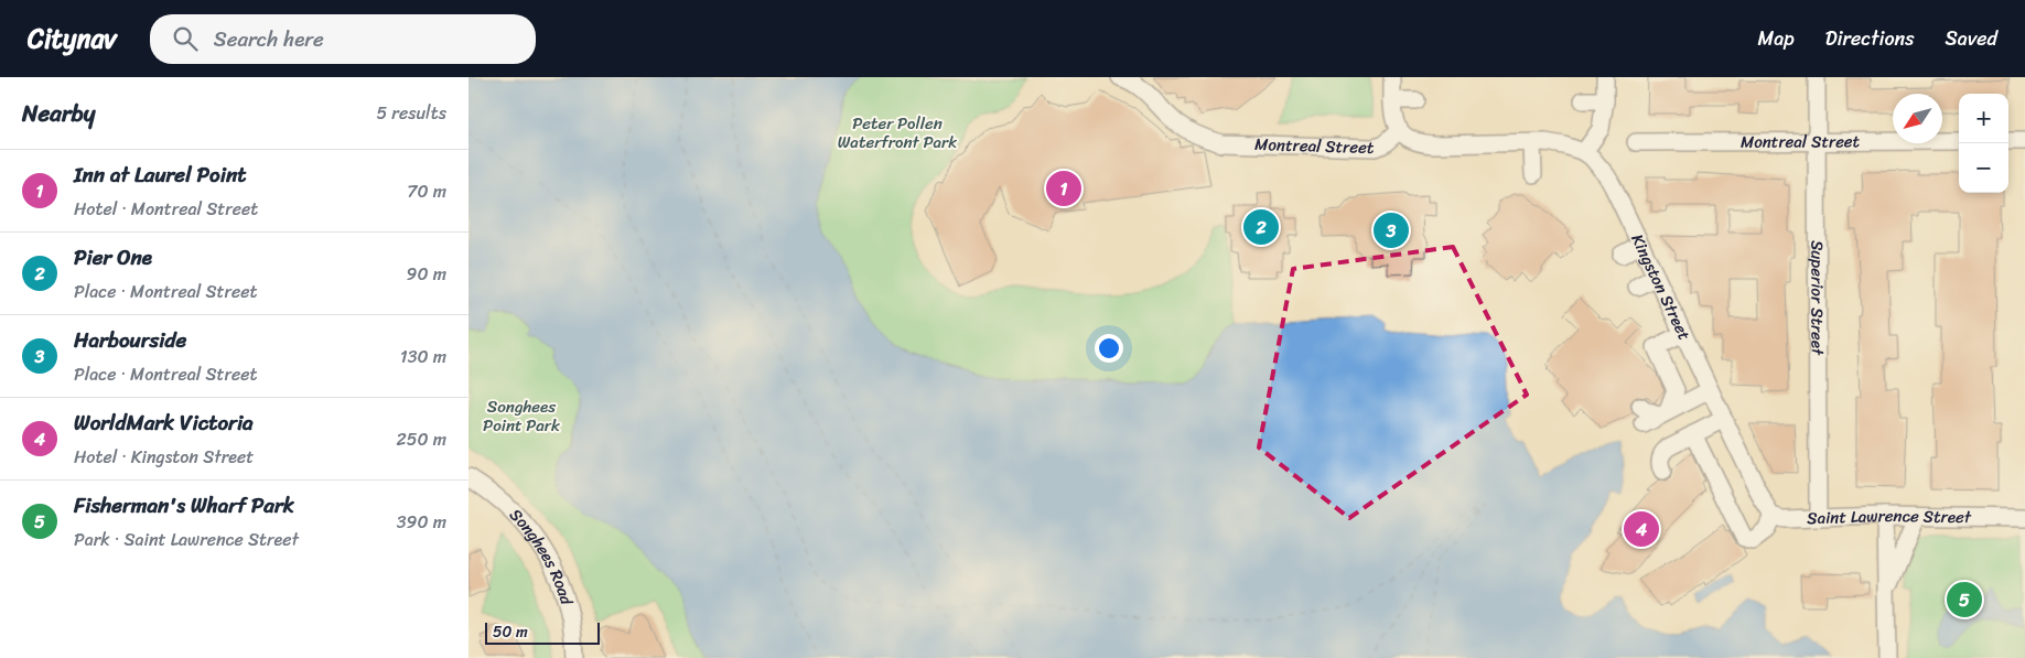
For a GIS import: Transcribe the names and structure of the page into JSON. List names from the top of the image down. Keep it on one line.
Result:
{"streets":{"street":["Montreal Street","Kingston Street","Superior Street","Saint Lawrence Street","Songhees Road"]},"crossings":[["Montreal Street","Superior Street"],["Kingston Street","Saint Lawrence Street"],["Superior Street","Saint Lawrence Street"]],"parks":["Peter Pollen Waterfront Park","Songhees Point Park"],"scale_bar":"50 m","north":"bottom left","page":{"header":"Citynav","search":"Search here","nav":["Map","Directions","Saved"],"heading":["Nearby","5 results"],"map_buttons":["+","−"],"list":[{"mark":"1","name":"Inn at Laurel Point","note":"Hotel · Montreal Street","value":"70 m"},{"mark":"2","name":"Pier One","note":"Place · Montreal Street","value":"90 m"},{"mark":"3","name":"Harbourside","note":"Place · Montreal Street","value":"130 m"},{"mark":"4","name":"WorldMark Victoria","note":"Hotel · Kingston Street","value":"250 m"},{"mark":"5","name":"Fisherman's Wharf Park","note":"Park · Saint Lawrence Street","value":"390 m"}],"pins":["1","2","3","4","5"],"scale":"50 m"}}
